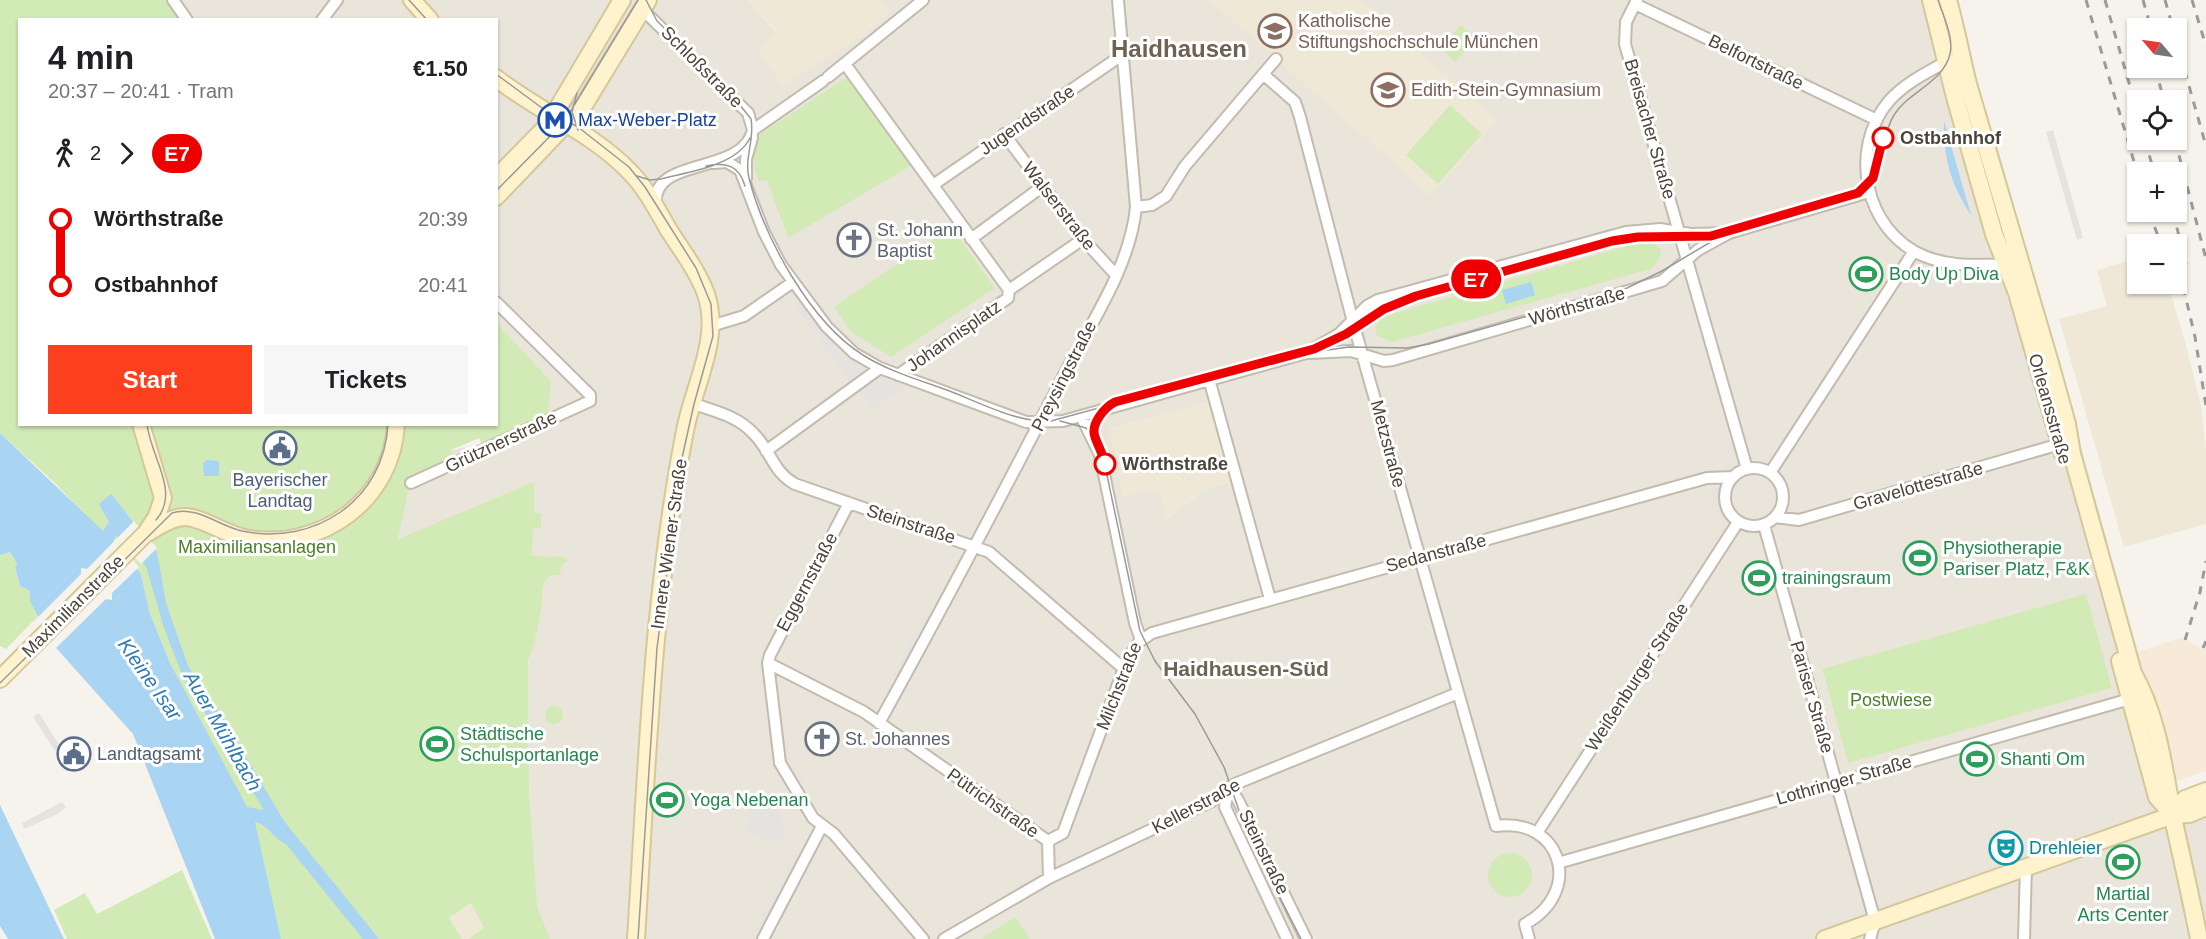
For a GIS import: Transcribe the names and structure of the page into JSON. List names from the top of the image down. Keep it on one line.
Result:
{"streets":{"main road":["Orleansstraße","Innere Wiener Straße","Maximilianstraße"],"street":["Belfortstraße","Schloßstraße","Jugendstraße","Breisacher Straße","Walserstraße","Wörthstraße","Johannisplatz","Preysingstraße","Grütznerstraße","Metzstraße","Gravelottestraße","Steinstraße","Sedanstraße","Eggernstraße","Weißenburger Straße","Milchstraße","Pariser Straße","Lothringer Straße","Pütrichstraße","Kellerstraße"]},"crossings":[["Belfortstraße","Breisacher Straße"],["Schloßstraße","Johannisplatz"],["Jugendstraße","Walserstraße"],["Jugendstraße","Johannisplatz"],["Jugendstraße","Preysingstraße"],["Breisacher Straße","Wörthstraße"],["Walserstraße","Preysingstraße"],["Wörthstraße","Preysingstraße"],["Wörthstraße","Metzstraße"],["Wörthstraße","Milchstraße"],["Preysingstraße","Steinstraße"],["Preysingstraße","Pütrichstraße"],["Orleansstraße","Gravelottestraße"],["Orleansstraße","Lothringer Straße"],["Metzstraße","Sedanstraße"],["Metzstraße","Weißenburger Straße"],["Metzstraße","Kellerstraße"],["Gravelottestraße","Sedanstraße"],["Gravelottestraße","Weißenburger Straße"],["Gravelottestraße","Pariser Straße"],["Steinstraße","Innere Wiener Straße"],["Steinstraße","Eggernstraße"],["Steinstraße","Milchstraße"],["Steinstraße","Kellerstraße"],["Sedanstraße","Weißenburger Straße"],["Sedanstraße","Milchstraße"],["Sedanstraße","Pariser Straße"],["Eggernstraße","Pütrichstraße"],["Weißenburger Straße","Pariser Straße"],["Milchstraße","Pütrichstraße"],["Pariser Straße","Lothringer Straße"],["Pütrichstraße","Kellerstraße"]],"districts":["Haidhausen","Haidhausen-Süd"],"water":["Kleine Isar","Auer Mühlbach"],"parks":["Maximiliansanlagen","Postwiese"],"places":{"school or university":["Katholische Stiftungshochschule München","Edith-Stein-Gymnasium"],"metro station":["Max-Weber-Platz"],"other":["Ostbahnhof","Wörthstraße"],"church":["St. Johann Baptist","St. Johannes"],"sports":["Body Up Diva","Physiotherapie Pariser Platz, F&K","trainingsraum","Städtische Schulsportanlage","Shanti Om","Yoga Nebenan","Martial Arts Center"],"public building":["Bayerischer Landtag","Landtagsamt"],"theatre":["Drehleier"]},"lines":["tram line E7"],"north":"top left","page":{"on_map":"E7","map_buttons":["+","−"],"heading":["4 min","20:37 – 20:41 · Tram","€1.50"],"legs":["2","E7"],"list":[{"name":"Wörthstraße","value":"20:39"},{"name":"Ostbahnhof","value":"20:41"}],"buttons":["Start","Tickets"]}}
